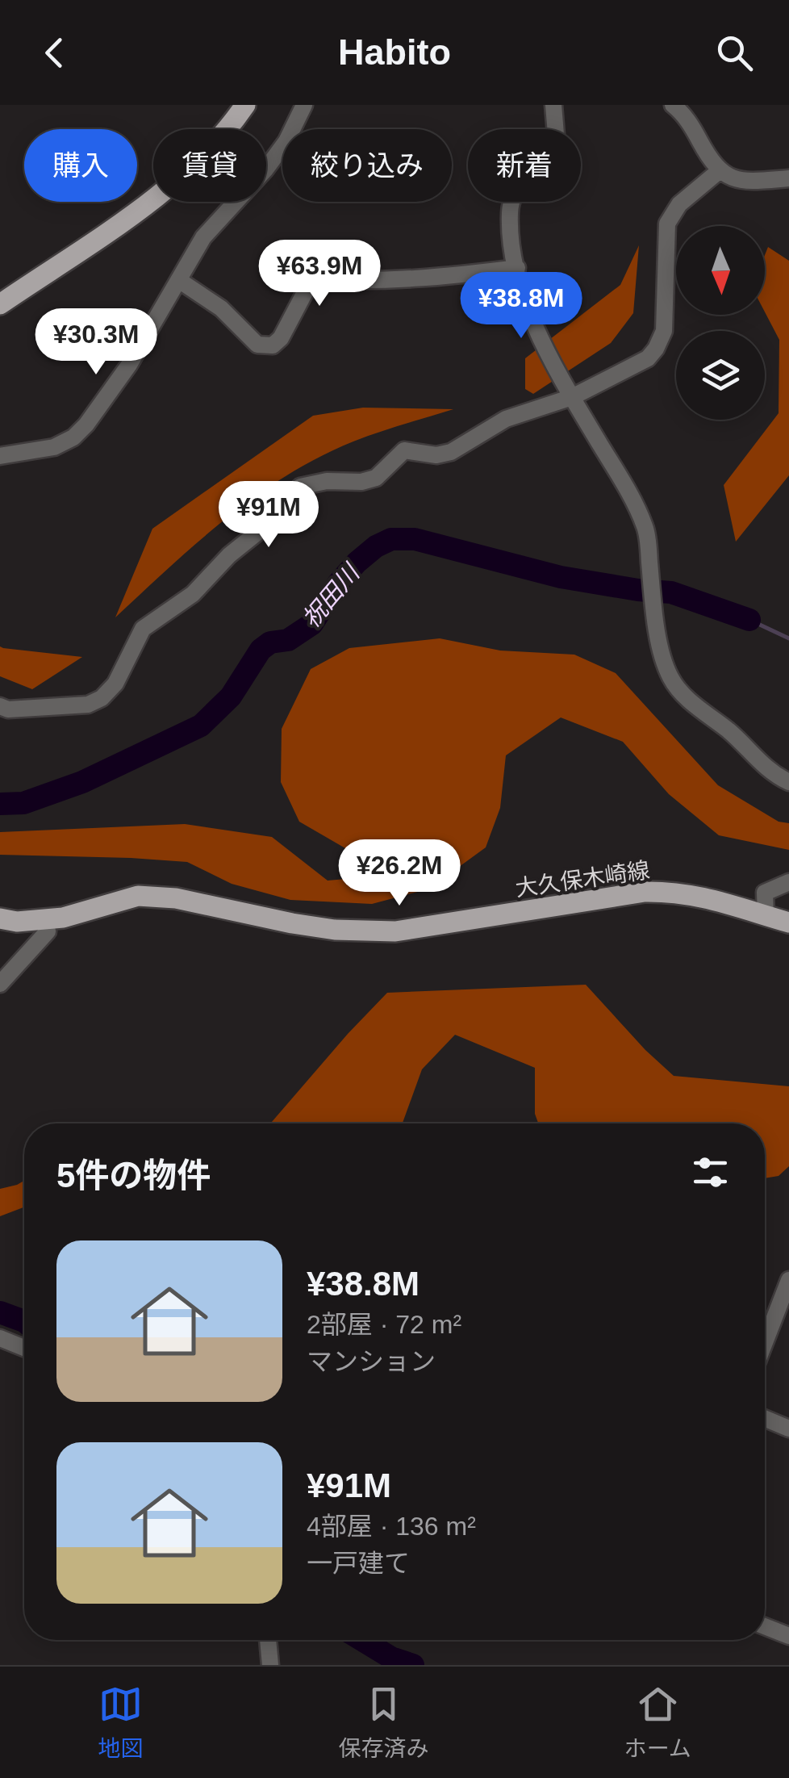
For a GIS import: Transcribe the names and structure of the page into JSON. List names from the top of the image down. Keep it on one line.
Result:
{"streets":{"main road":["大久保木崎線"]},"water":["祝田川"],"north":"bottom","page":{"header":"Habito","chip":["購入","賃貸","絞り込み","新着"],"price":["¥63.9M","¥38.8M","¥30.3M","¥91M","¥26.2M"],"heading":"5件の物件","list":[{"name":"¥38.8M","note":"2部屋 · 72 m² · マンション"},{"name":"¥91M","note":"4部屋 · 136 m² · 一戸建て"}],"tabs":["地図","保存済み","ホーム"]}}
